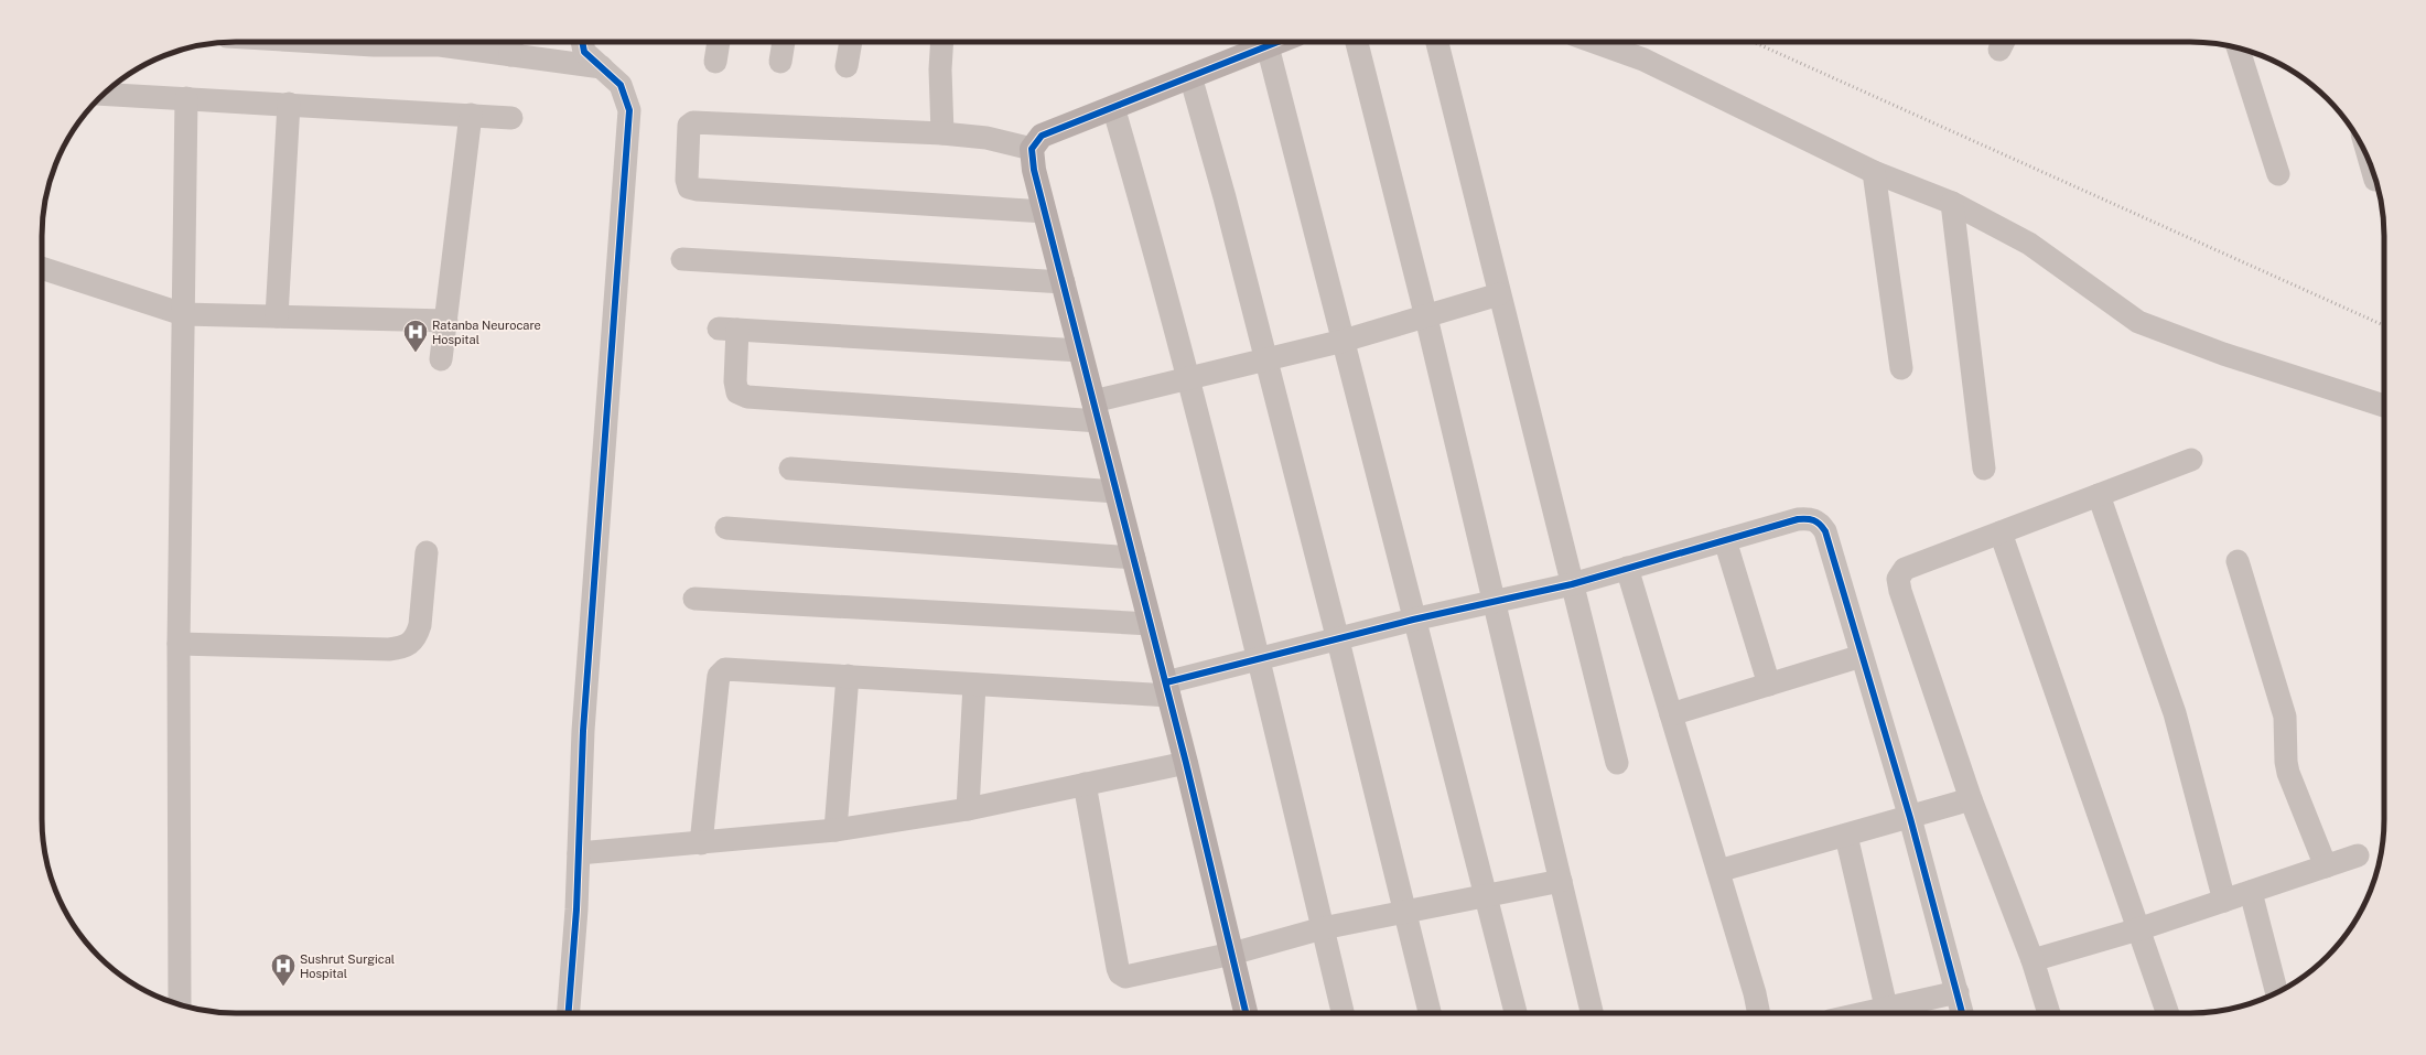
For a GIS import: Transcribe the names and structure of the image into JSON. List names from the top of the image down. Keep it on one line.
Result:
{"places":{"hospital":["Ratanba Neurocare Hospital","Sushrut Surgical Hospital"]}}
